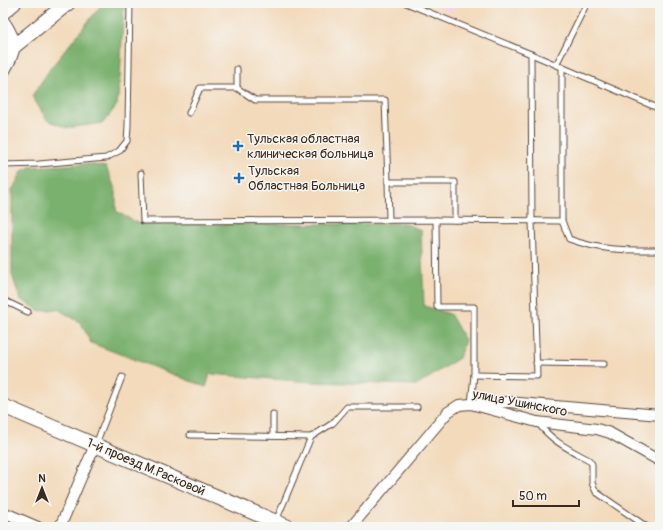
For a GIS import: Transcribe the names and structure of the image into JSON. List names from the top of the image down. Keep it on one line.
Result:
{"streets":{"street":["улица Ушинского","1-й проезд М.Расковой"]},"places":{"health":["Тульская областная клиническая больница","Тульская Областная Больница"]},"scale_bar":"50 m","north":"top"}
